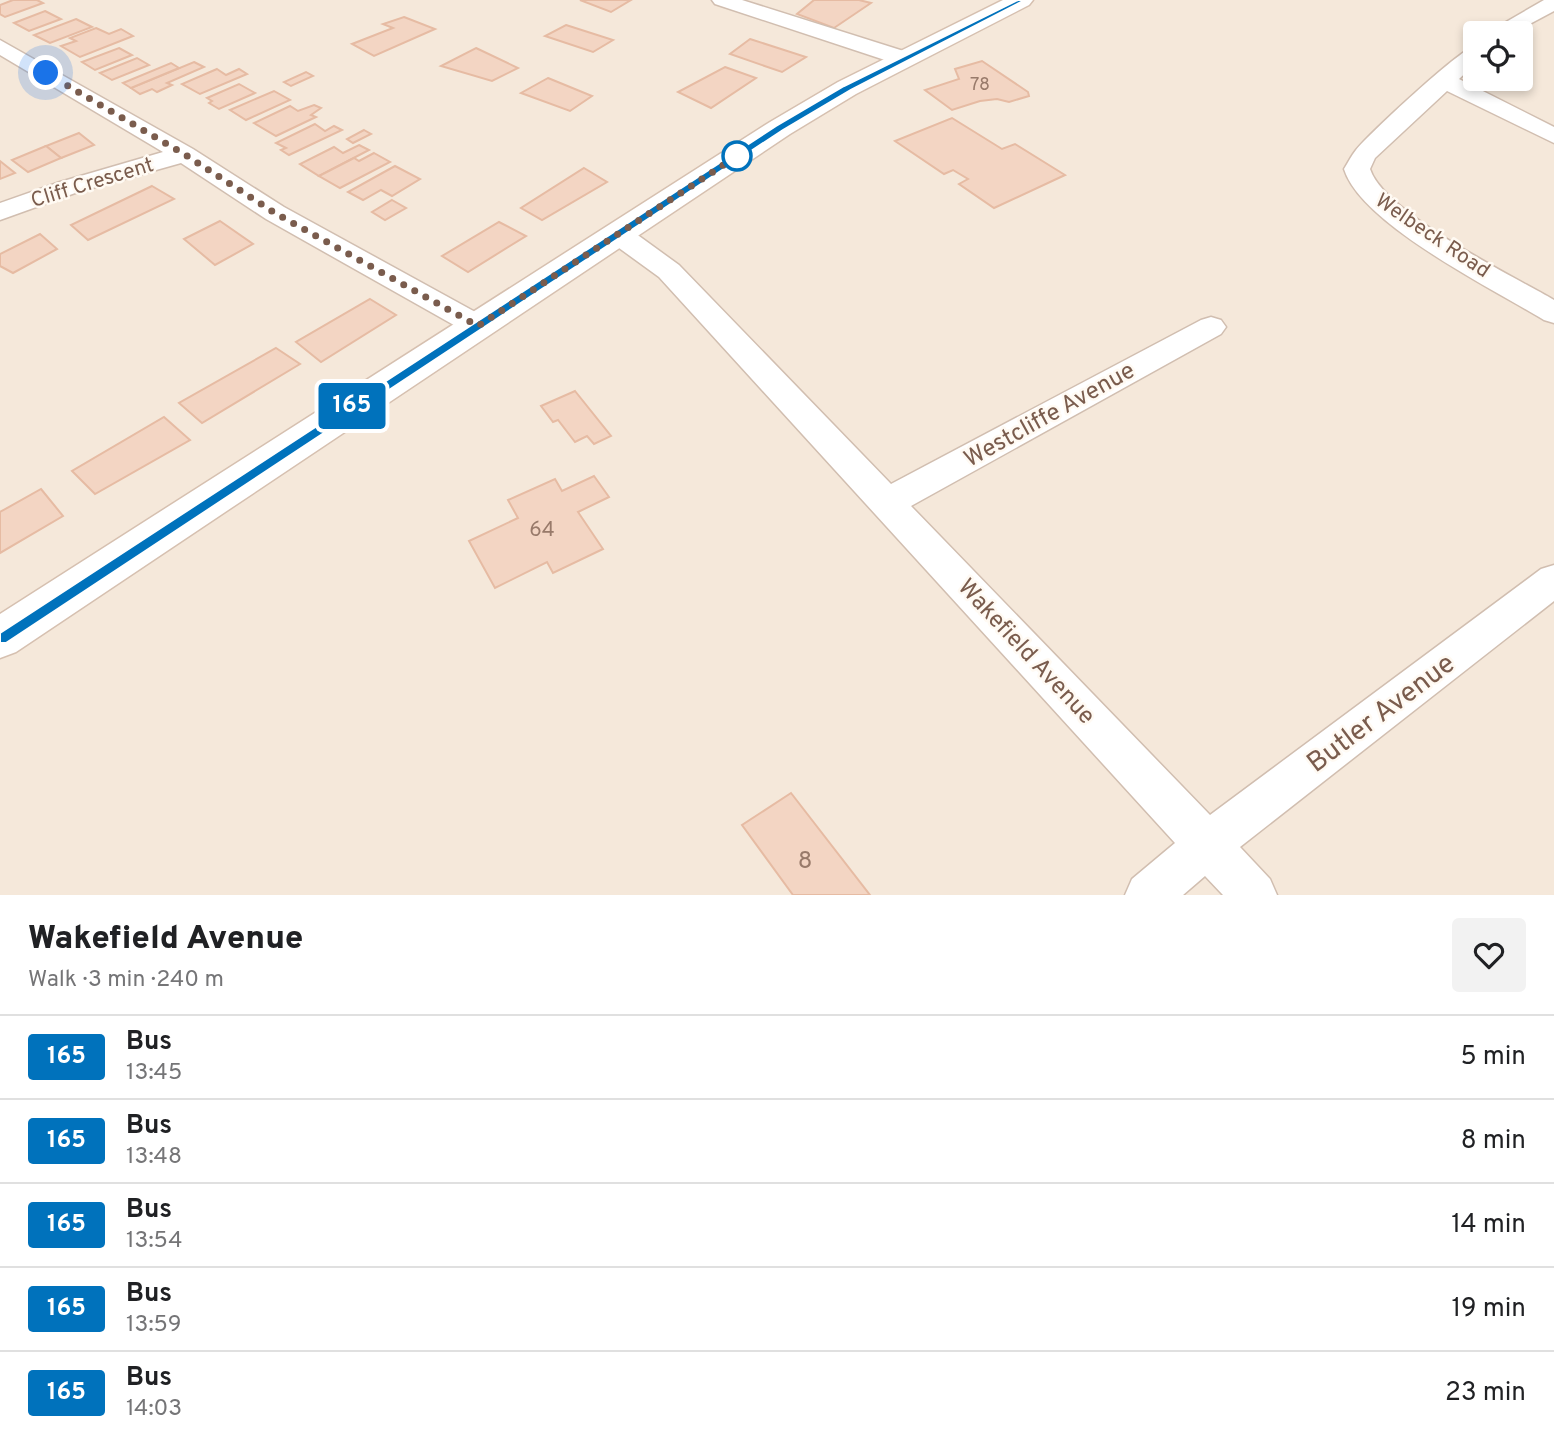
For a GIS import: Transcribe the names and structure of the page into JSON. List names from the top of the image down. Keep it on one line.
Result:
{"streets":{"street":["Cliff Crescent","Welbeck Road","Westcliffe Avenue","Wakefield Avenue","Butler Avenue"]},"crossings":[["Westcliffe Avenue","Wakefield Avenue"],["Wakefield Avenue","Butler Avenue"]],"lines":["bus line 165"],"house_numbers":["78","64","8"],"page":{"on_map":"165","heading":["Wakefield Avenue","Walk · 3 min · 240 m"],"list":[{"mark":"165","name":"Bus","note":"13:45","value":"5 min"},{"mark":"165","name":"Bus","note":"13:48","value":"8 min"},{"mark":"165","name":"Bus","note":"13:54","value":"14 min"},{"mark":"165","name":"Bus","note":"13:59","value":"19 min"},{"mark":"165","name":"Bus","note":"14:03","value":"23 min"}]}}
